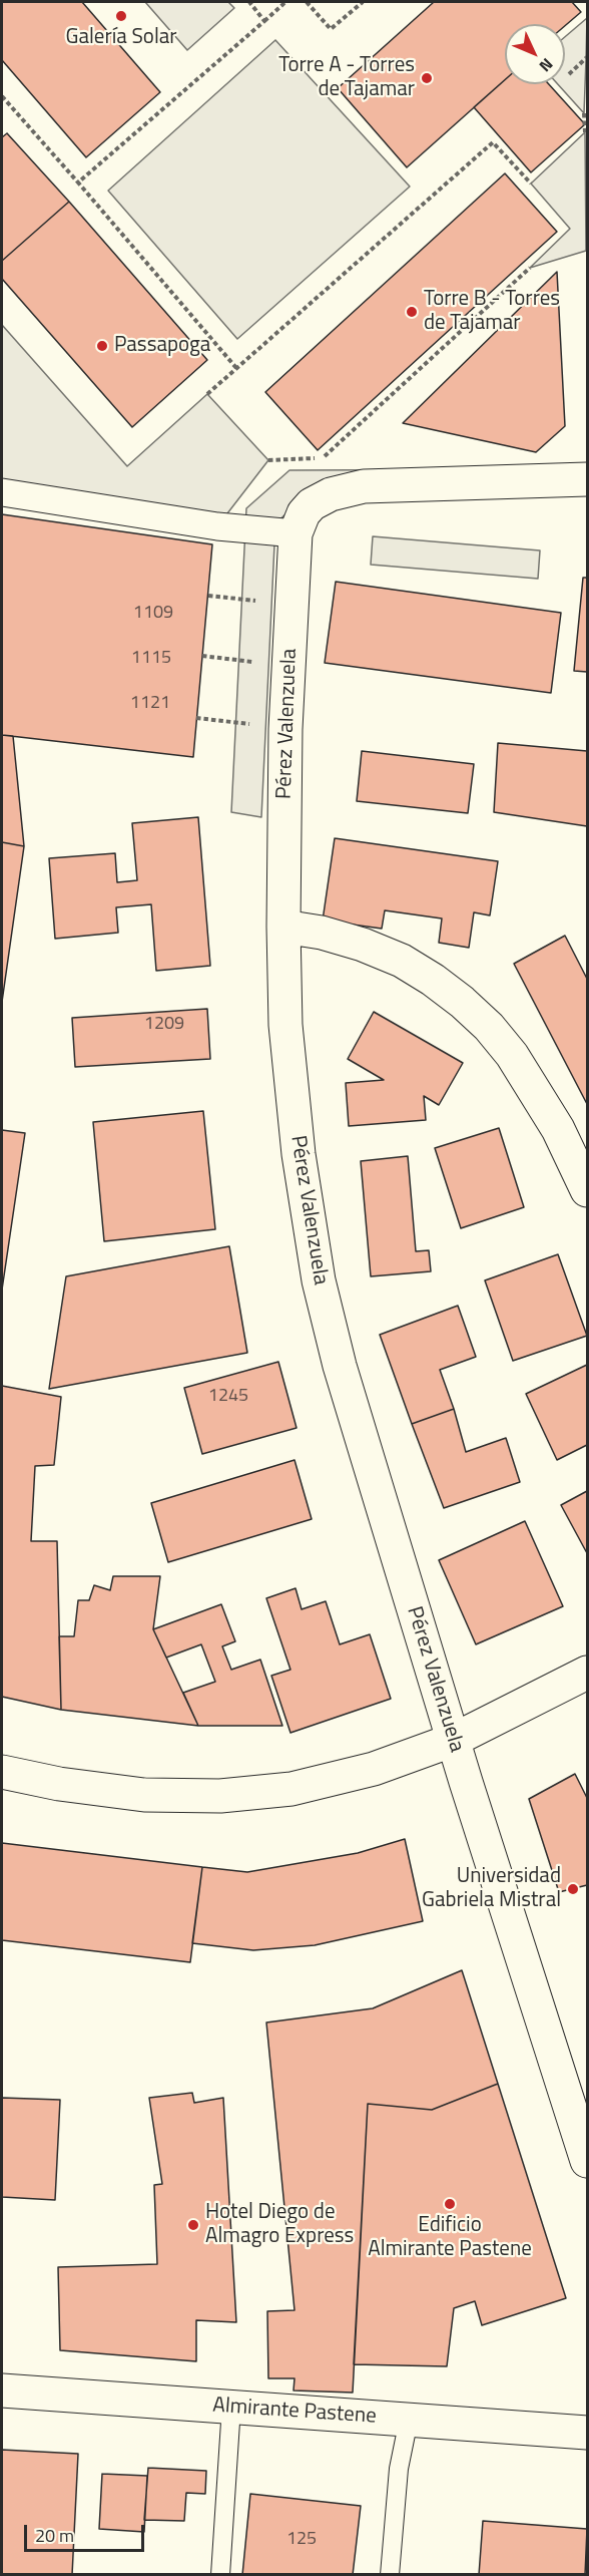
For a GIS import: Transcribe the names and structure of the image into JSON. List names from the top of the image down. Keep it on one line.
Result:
{"streets":{"street":["Pérez Valenzuela","Almirante Pastene"]},"places":["Galería Solar","Torre A - Torres de Tajamar","Torre B - Torres de Tajamar","Passapoga","Universidad Gabriela Mistral","Edificio Almirante Pastene","Hotel Diego de Almagro Express"],"house_numbers":["1109","1115","1121","1209","1245","125"],"scale_bar":"20 m","north":"bottom right"}
